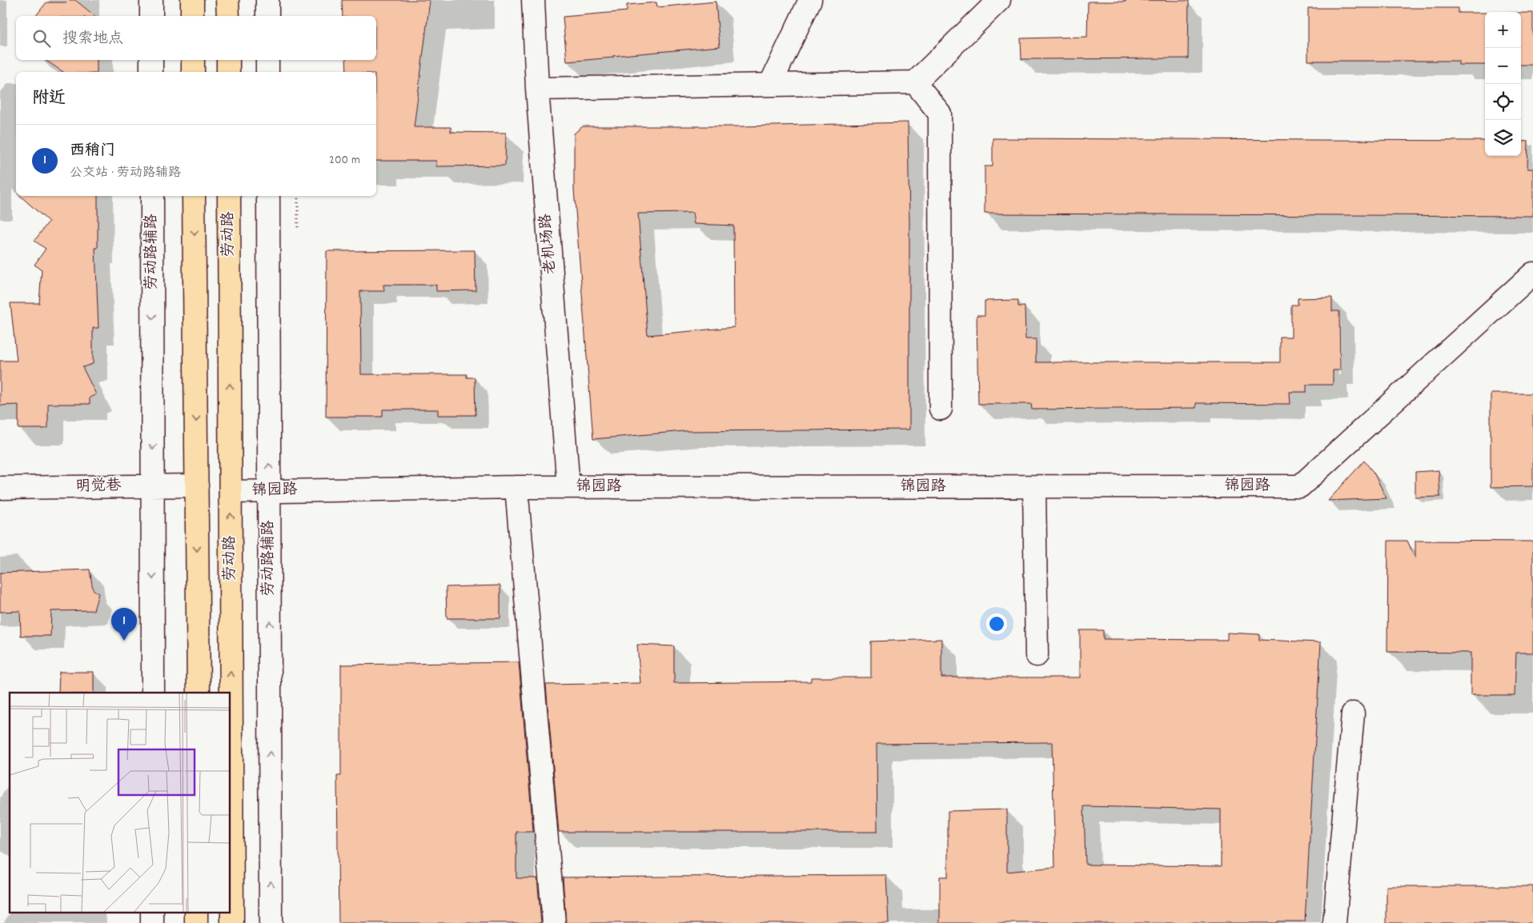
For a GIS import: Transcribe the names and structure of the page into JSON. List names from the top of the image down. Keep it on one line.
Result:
{"streets":{"main road":["劳动路"],"street":["老机场路","劳动路辅路","锦园路","明觉巷"]},"crossings":[["劳动路","锦园路"],["老机场路","锦园路"],["劳动路辅路","锦园路"],["劳动路辅路","明觉巷"]],"page":{"map_buttons":["+","−"],"search":"搜索地点","heading":"附近","list":[{"mark":"1","name":"西稍门","note":"公交站 · 劳动路辅路","value":"200 m"}],"pins":"1"}}
